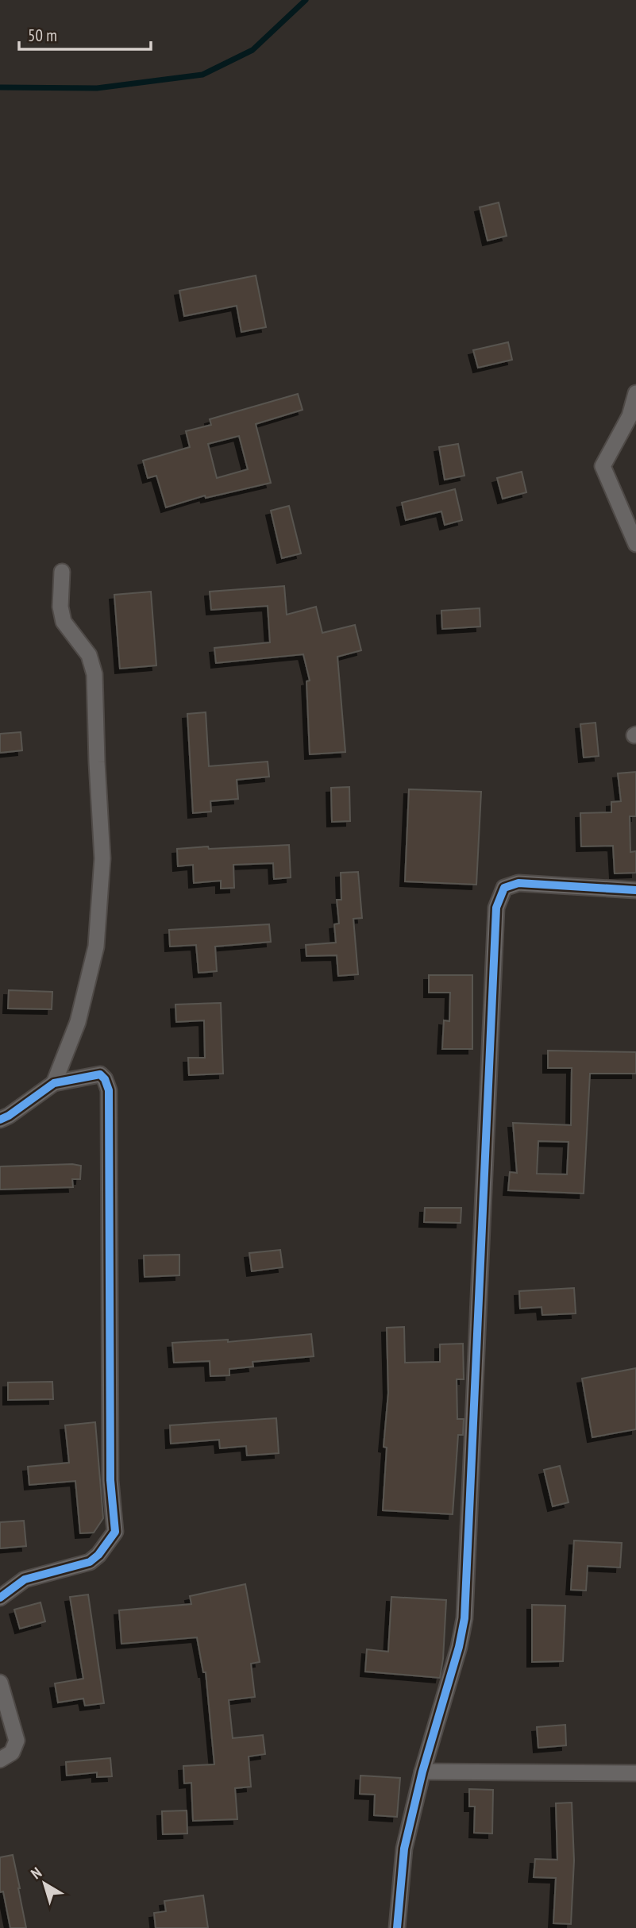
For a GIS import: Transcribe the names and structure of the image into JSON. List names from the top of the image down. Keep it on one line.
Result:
{"scale_bar":"50 m","north":"top left"}
